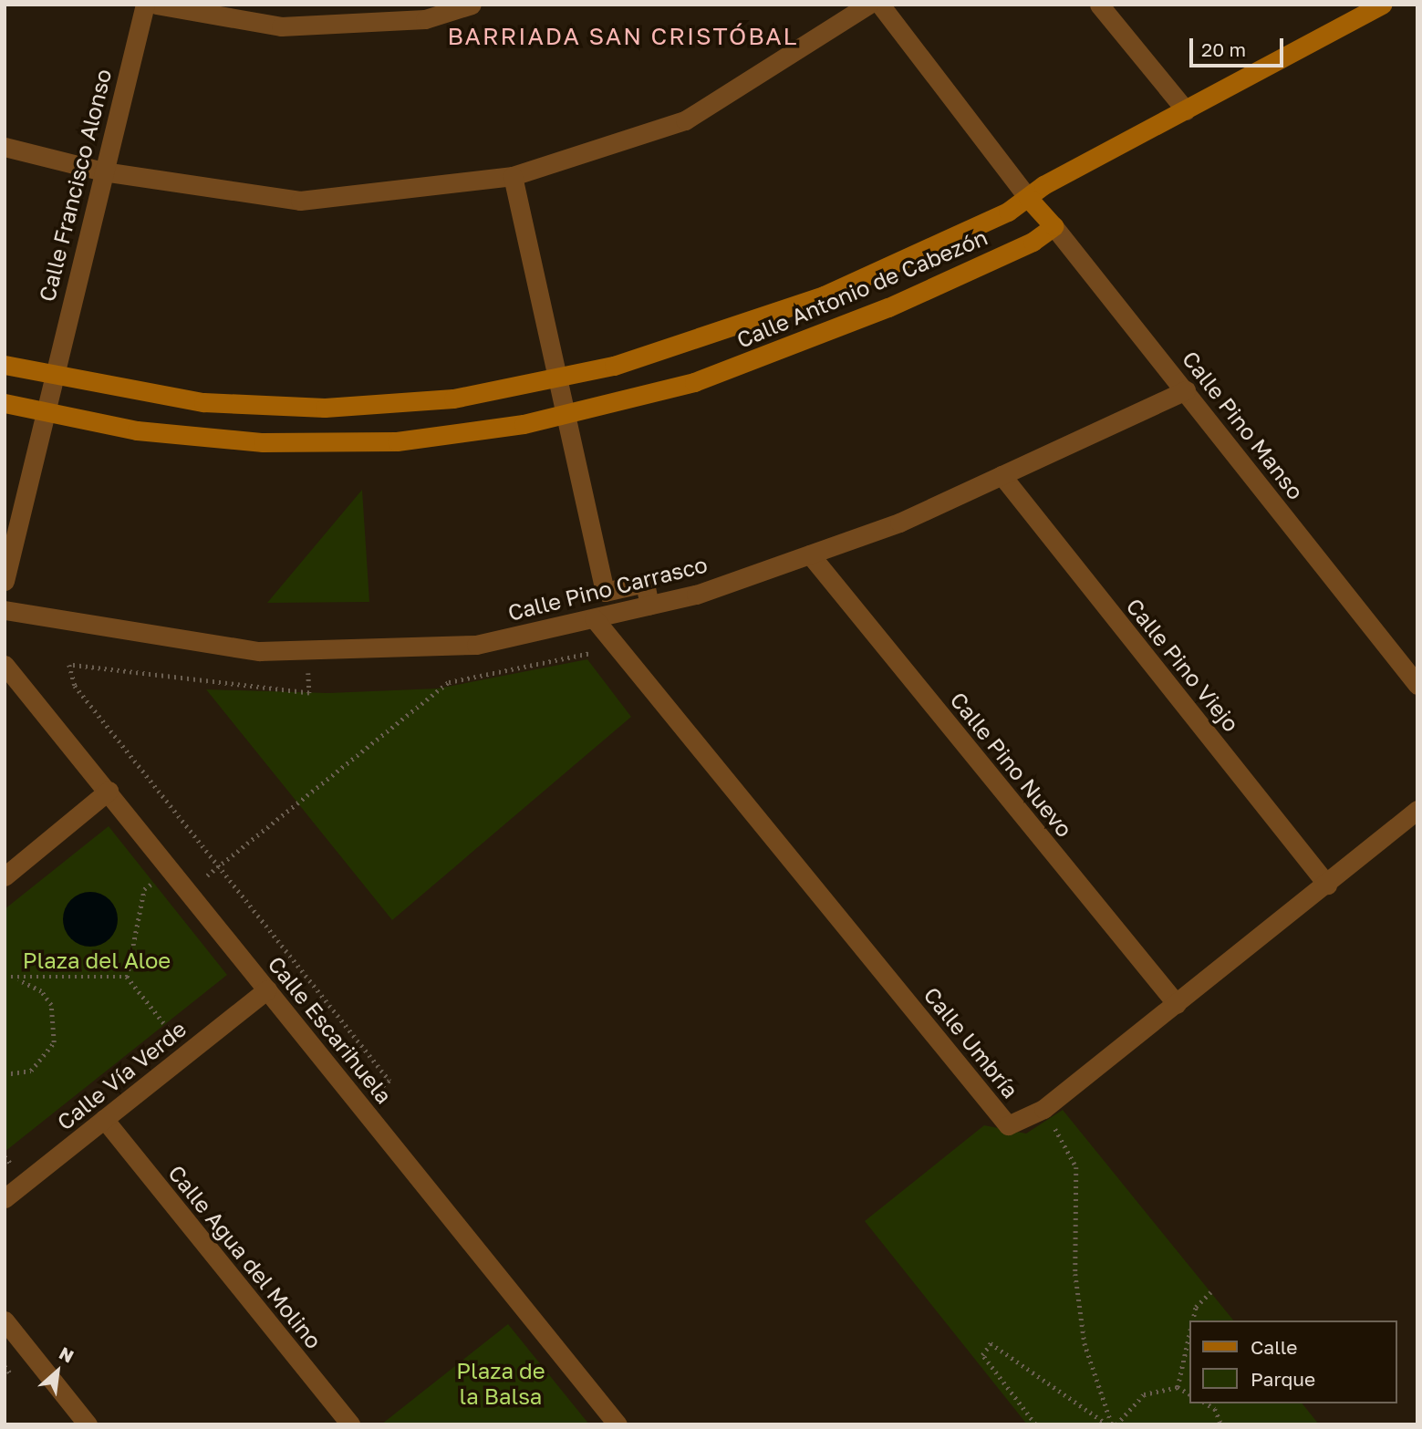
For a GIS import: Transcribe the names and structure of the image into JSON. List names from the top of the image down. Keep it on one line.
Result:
{"streets":{"street":["Calle Francisco Alonso","Calle Antonio de Cabezón","Calle Pino Manso","Calle Pino Carrasco","Calle Pino Viejo","Calle Pino Nuevo","Calle Escarihuela","Calle Umbría","Calle Vía Verde","Calle Agua del Molino"]},"crossings":[["Calle Francisco Alonso","Calle Antonio de Cabezón"],["Calle Antonio de Cabezón","Calle Pino Manso"],["Calle Pino Manso","Calle Pino Carrasco"],["Calle Pino Carrasco","Calle Pino Viejo"],["Calle Pino Carrasco","Calle Pino Nuevo"],["Calle Pino Carrasco","Calle Umbría"],["Calle Pino Viejo","Calle Umbría"],["Calle Pino Nuevo","Calle Umbría"],["Calle Escarihuela","Calle Vía Verde"],["Calle Vía Verde","Calle Agua del Molino"]],"districts":["BARRIADA SAN CRISTÓBAL"],"parks":["Plaza del Aloe","Plaza de la Balsa"],"legend":["Calle","Parque"],"scale_bar":"20 m","north":"top right"}
